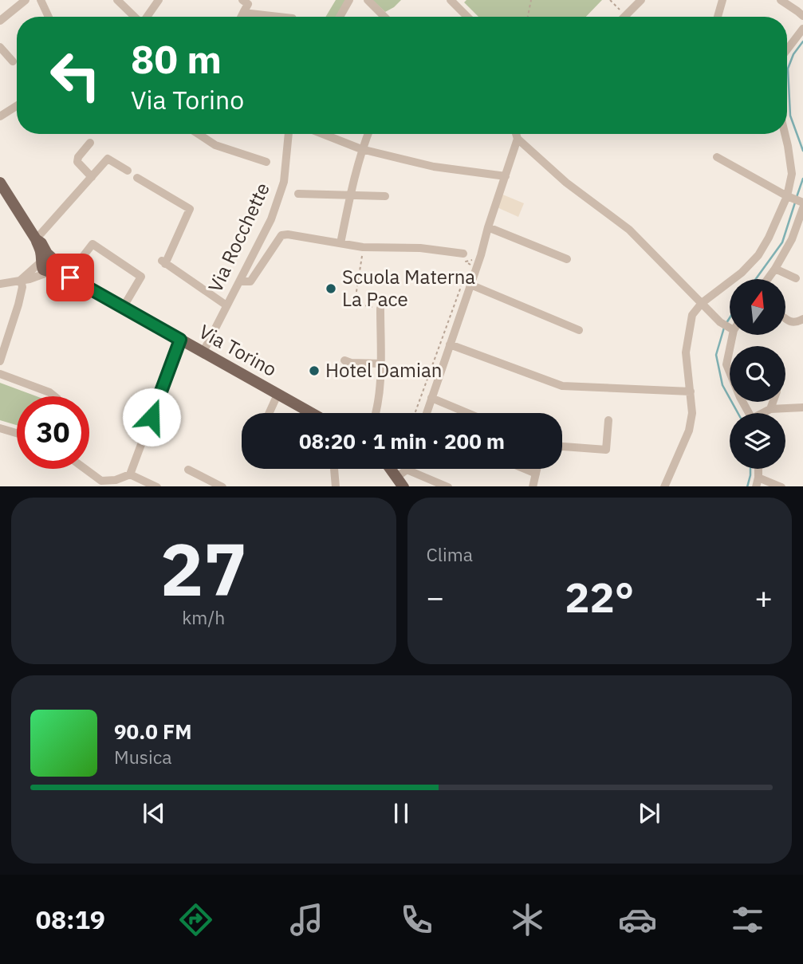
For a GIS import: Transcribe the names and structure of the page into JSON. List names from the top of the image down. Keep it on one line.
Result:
{"streets":{"main road":["Via Torino"],"street":["Via Rocchette"]},"crossings":[["Via Rocchette","Via Torino"]],"places":["Scuola Materna La Pace","Hotel Damian"],"north":"top","page":{"turn":["80 m","Via Torino"],"limit":"30","trip":"08:20 · 1 min · 200 m","tile":[["27","km/h"],"Clima"],"heat":["−","22°","+"],"song":["90.0 FM","Musica"],"tabs":"08:19"}}
